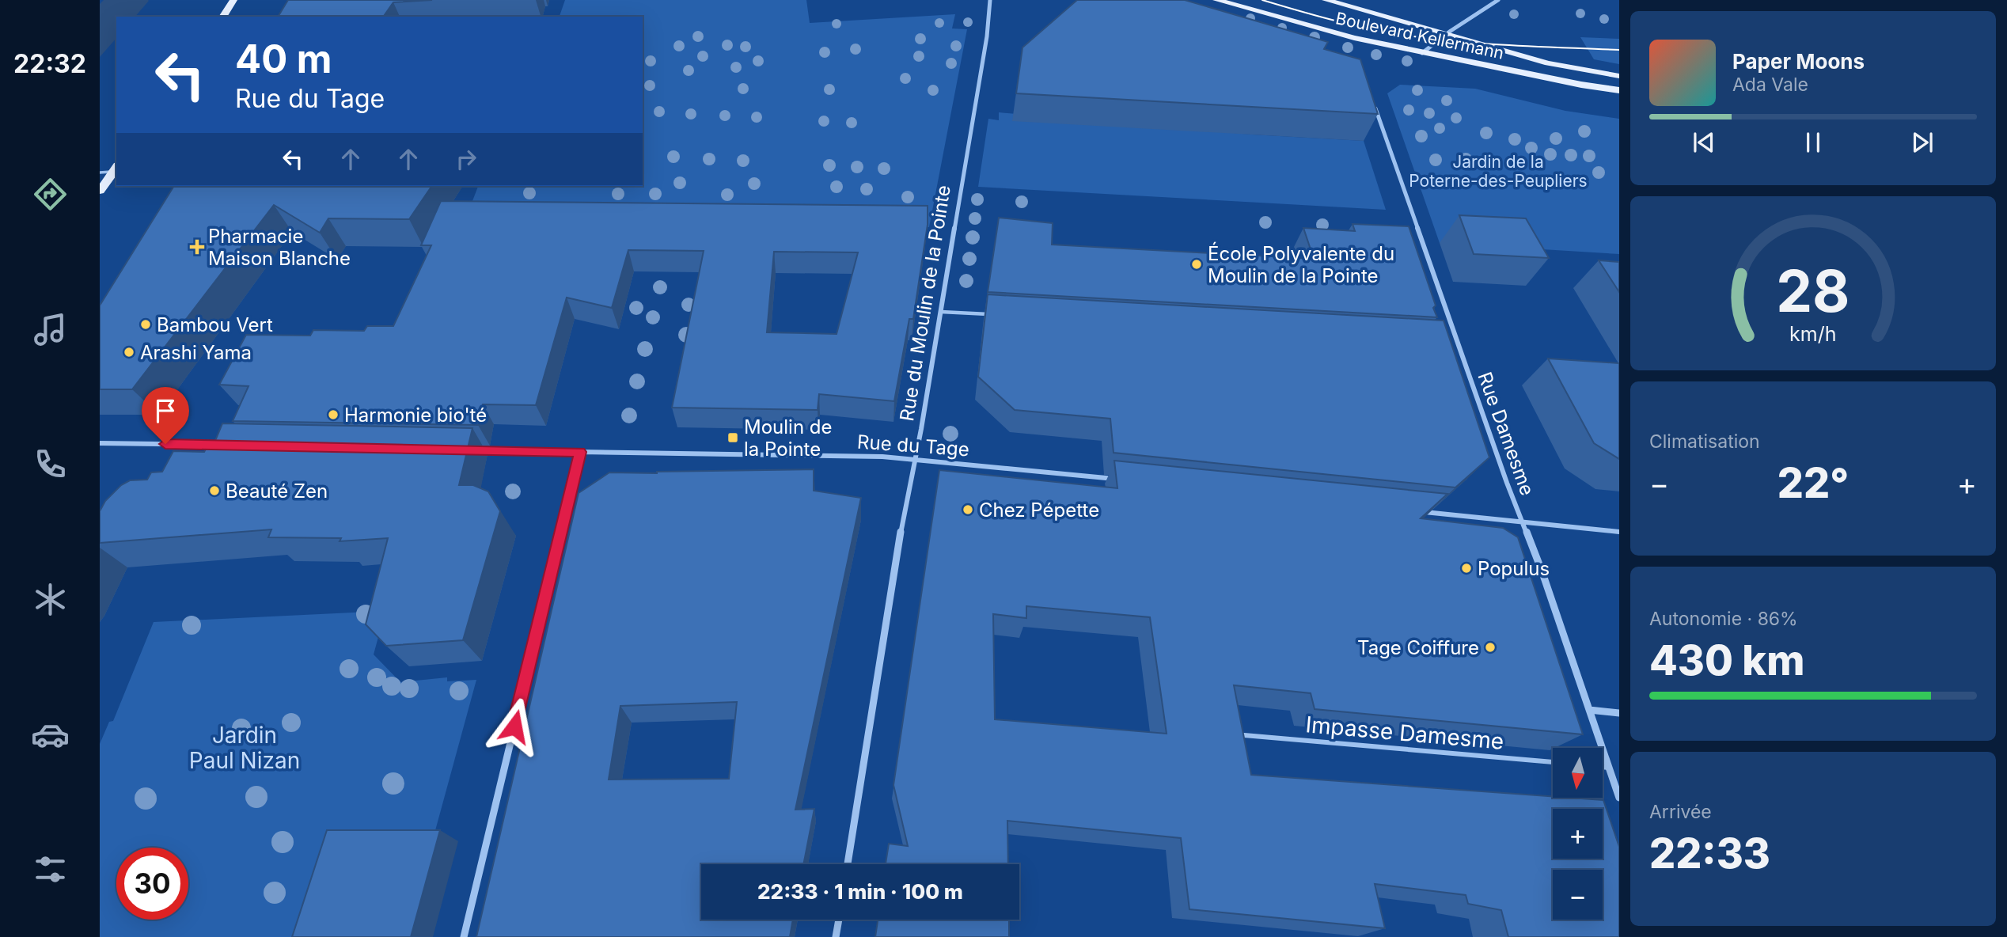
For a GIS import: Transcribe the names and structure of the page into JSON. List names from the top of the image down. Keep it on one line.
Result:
{"streets":{"main road":["Boulevard Kellermann"],"street":["Rue du Moulin de la Pointe","Rue Damesme","Rue du Tage"],"lane":["Impasse Damesme"]},"crossings":[["Rue du Moulin de la Pointe","Rue du Tage"]],"parks":["Jardin de la Poterne-des-Peupliers","Jardin Paul Nizan"],"places":{"health":["Pharmacie Maison Blanche"],"other":["École Polyvalente du Moulin de la Pointe","Bambou Vert","Arashi Yama","Harmonie bio'té","Beauté Zen","Chez Pépette","Populus","Tage Coiffure"],"transit":["Moulin de la Pointe"]},"north":"bottom","page":{"tabs":"22:32","turn":["40 m","Rue du Tage"],"song":["Paper Moons","Ada Vale"],"tile":["Climatisation",["Autonomie · 86%","430 km"],["Arrivée","22:33"]],"heat":["−","22°","+"],"map_buttons":["+","−"],"limit":"30","trip":"22:33 · 1 min · 100 m","gauge":["28","km/h"]}}
